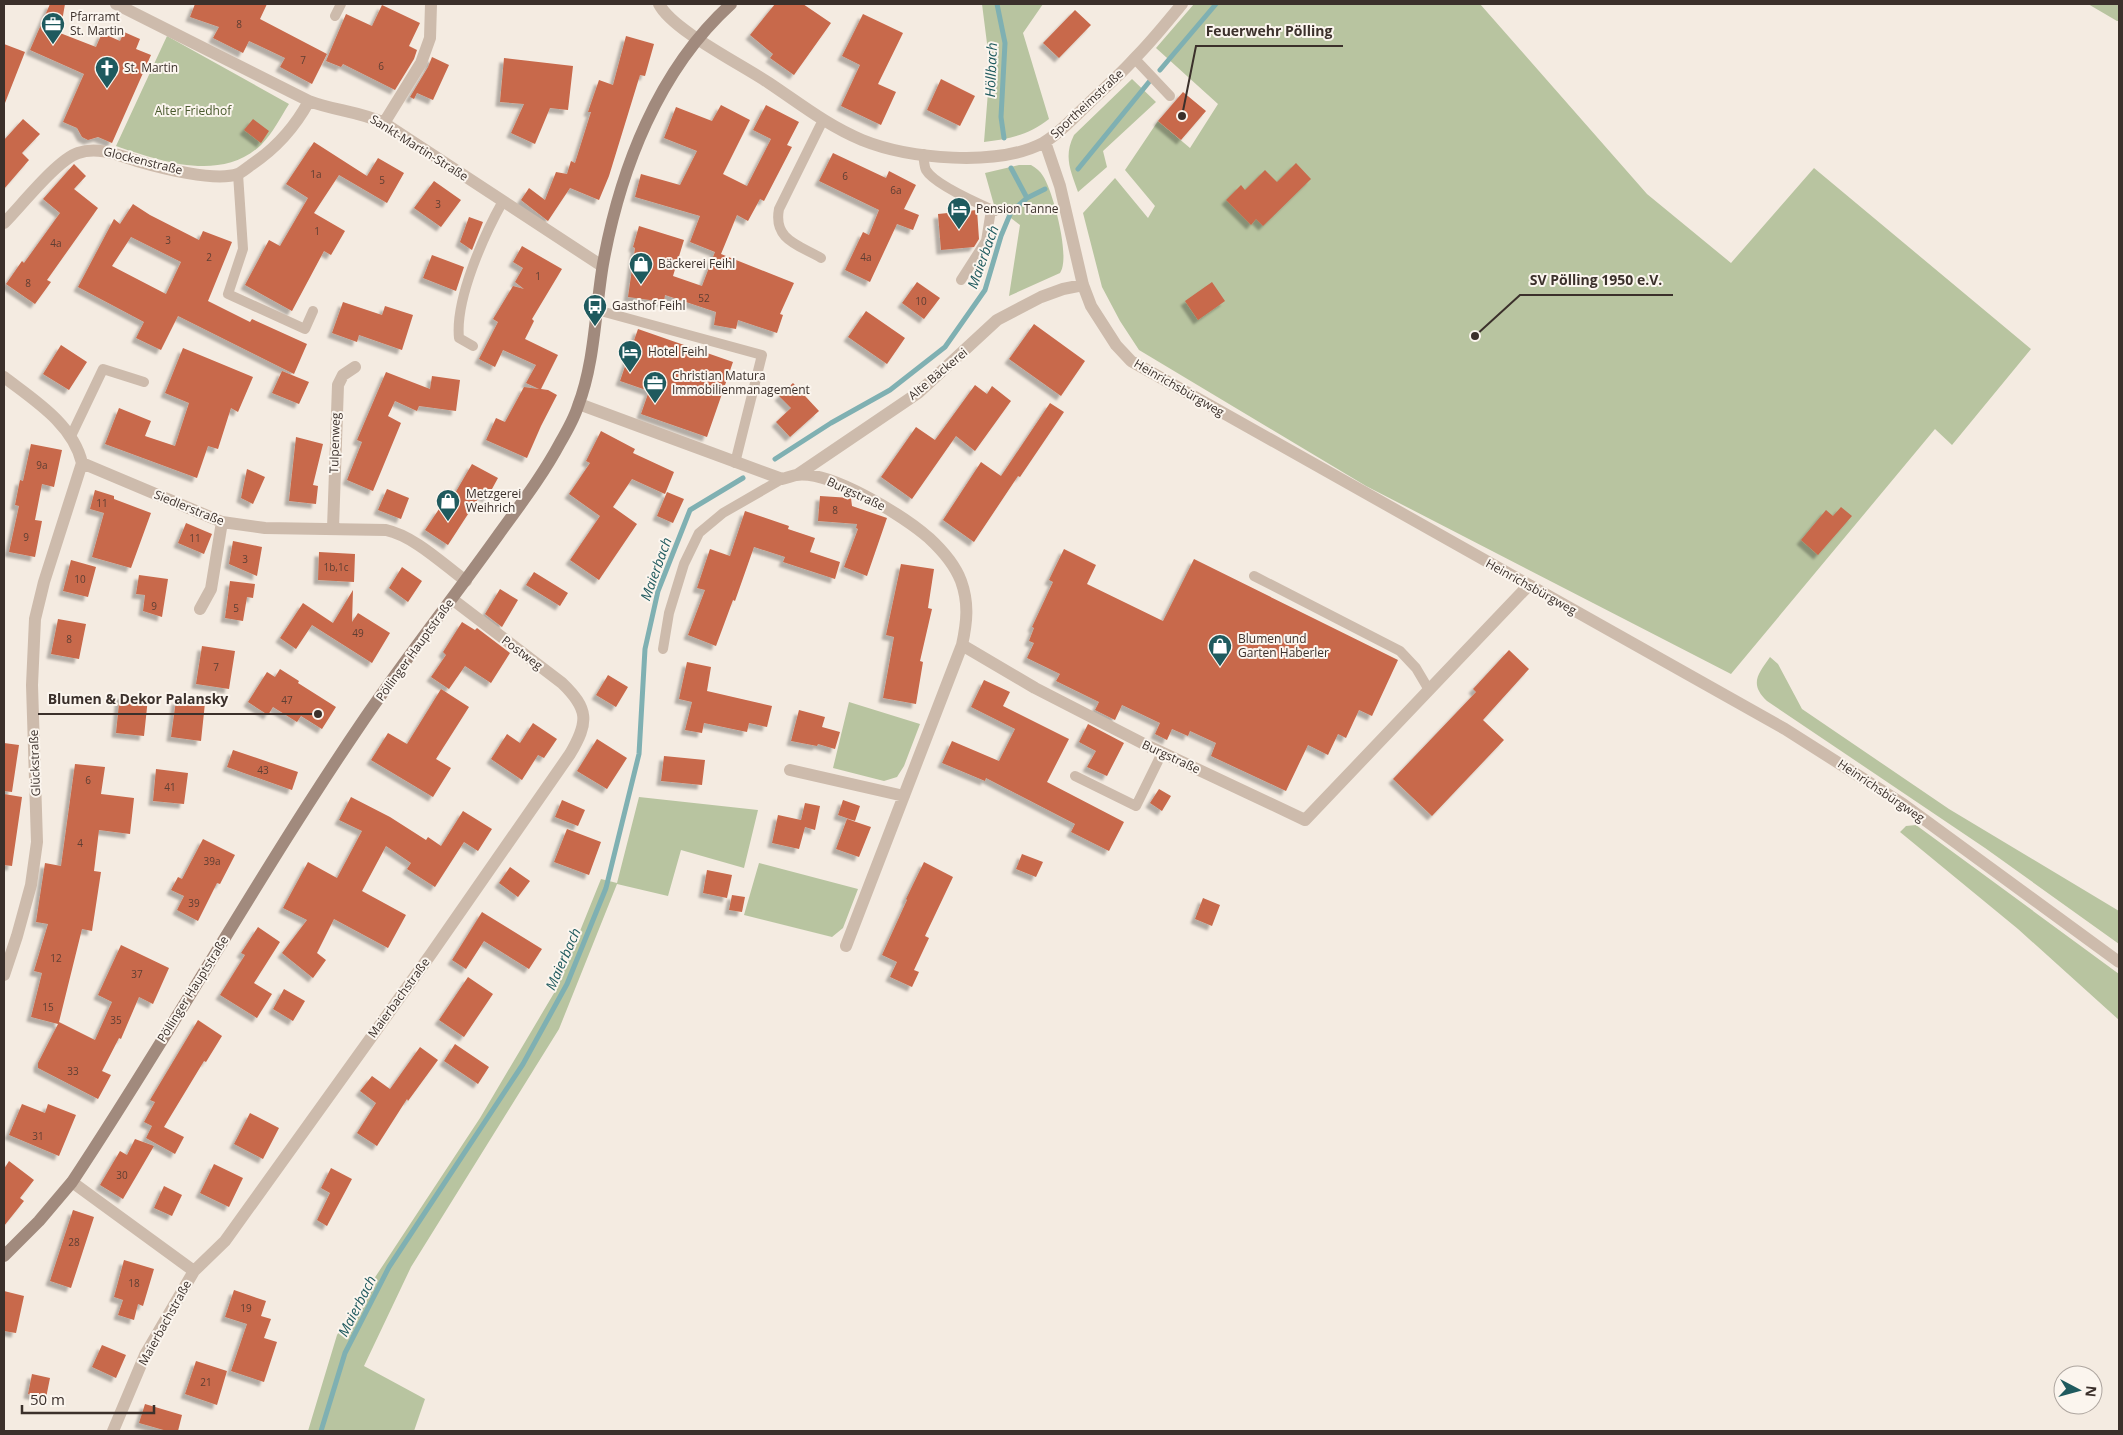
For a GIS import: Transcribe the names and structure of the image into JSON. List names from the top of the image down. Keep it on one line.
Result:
{"streets":{"street":["Sportheimstraße","Sankt-Martin-Straße","Glockenstraße","Alte Bäckerei","Heinrichsbürgweg","Tulpenweg","Burgstraße","Siedlerstraße","Pöllinger Hauptstraße","Postweg","Glückstraße","Maierbachstraße"]},"crossings":[["Sportheimstraße","Heinrichsbürgweg"],["Sportheimstraße","Pöllinger Hauptstraße"],["Sankt-Martin-Straße","Pöllinger Hauptstraße"],["Alte Bäckerei","Heinrichsbürgweg"],["Alte Bäckerei","Burgstraße"],["Tulpenweg","Siedlerstraße"],["Siedlerstraße","Pöllinger Hauptstraße"],["Siedlerstraße","Glückstraße"],["Pöllinger Hauptstraße","Postweg"],["Pöllinger Hauptstraße","Maierbachstraße"],["Postweg","Maierbachstraße"]],"water":["Höllbach","Maierbach"],"parks":["Alter Friedhof"],"places":{"office":["Pfarramt St. Martin","Christian Matura Immobilienmanagement"],"church":["St. Martin"],"other":["Feuerwehr Pölling","SV Pölling 1950 e.V.","Blumen & Dekor Palansky"],"hotel":["Pension Tanne","Hotel Feihl"],"shop":["Bäckerei Feihl","Metzgerei Weihrich","Blumen und Garten Haberler"],"bus stop":["Gasthof Feihl"]},"house_numbers":["8","7","6","1a","6","5","6a","3","1","3","4a","2","4a","1","8","52","10","9a","11","8","9","11","3","1b,1c","10","9","5","49","8","7","47","43","6","41","4","39a","39","12","37","15","35","33","31","30","28","18","19","21"],"scale_bar":"50 m","north":"right"}
